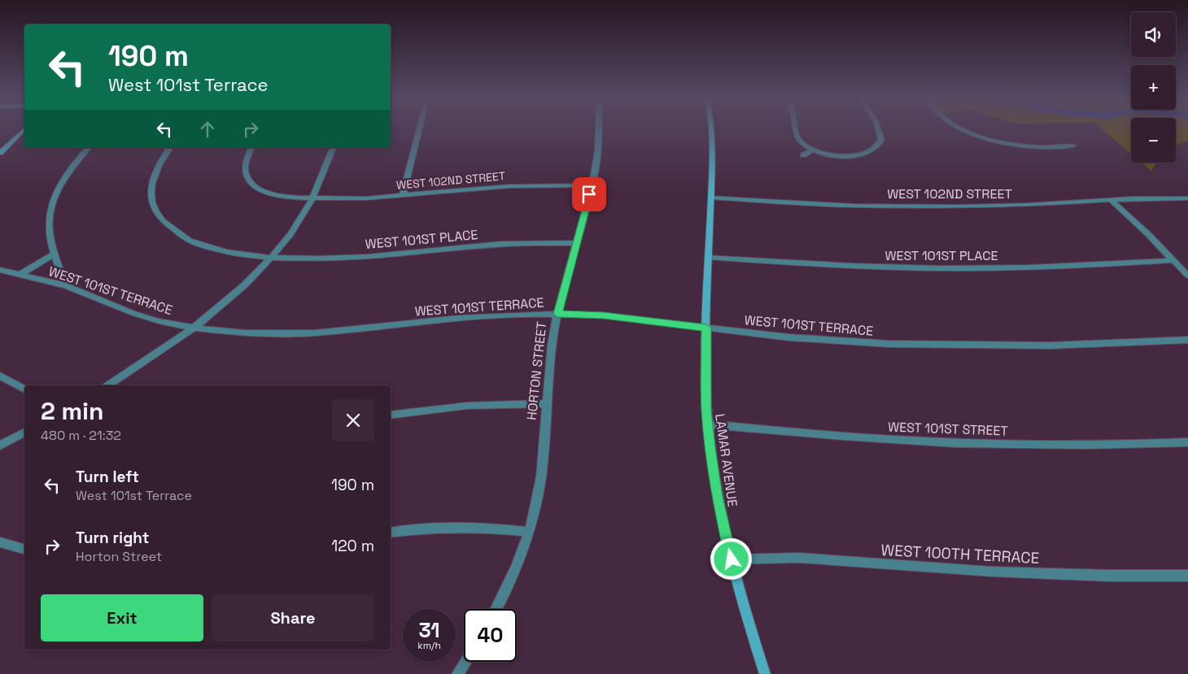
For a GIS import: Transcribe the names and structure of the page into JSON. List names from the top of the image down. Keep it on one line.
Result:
{"streets":{"street":["WEST 102ND STREET","WEST 101ST PLACE","WEST 101ST TERRACE","HORTON STREET","WEST 101ST STREET","LAMAR AVENUE","WEST 100TH TERRACE"]},"crossings":[["WEST 102ND STREET","HORTON STREET"],["WEST 102ND STREET","LAMAR AVENUE"],["WEST 101ST PLACE","HORTON STREET"],["WEST 101ST PLACE","LAMAR AVENUE"],["WEST 101ST TERRACE","HORTON STREET"],["WEST 101ST TERRACE","LAMAR AVENUE"],["WEST 101ST STREET","LAMAR AVENUE"],["LAMAR AVENUE","WEST 100TH TERRACE"]],"page":{"map_buttons":["+","−"],"turn":["190 m","West 101st Terrace"],"heading":["2 min","480 m · 21:32"],"list":[{"name":"Turn left","note":"West 101st Terrace","value":"190 m"},{"name":"Turn right","note":"Horton Street","value":"120 m"}],"buttons":["Exit","Share"],"speed":"31 km/h","limit":"40"}}
